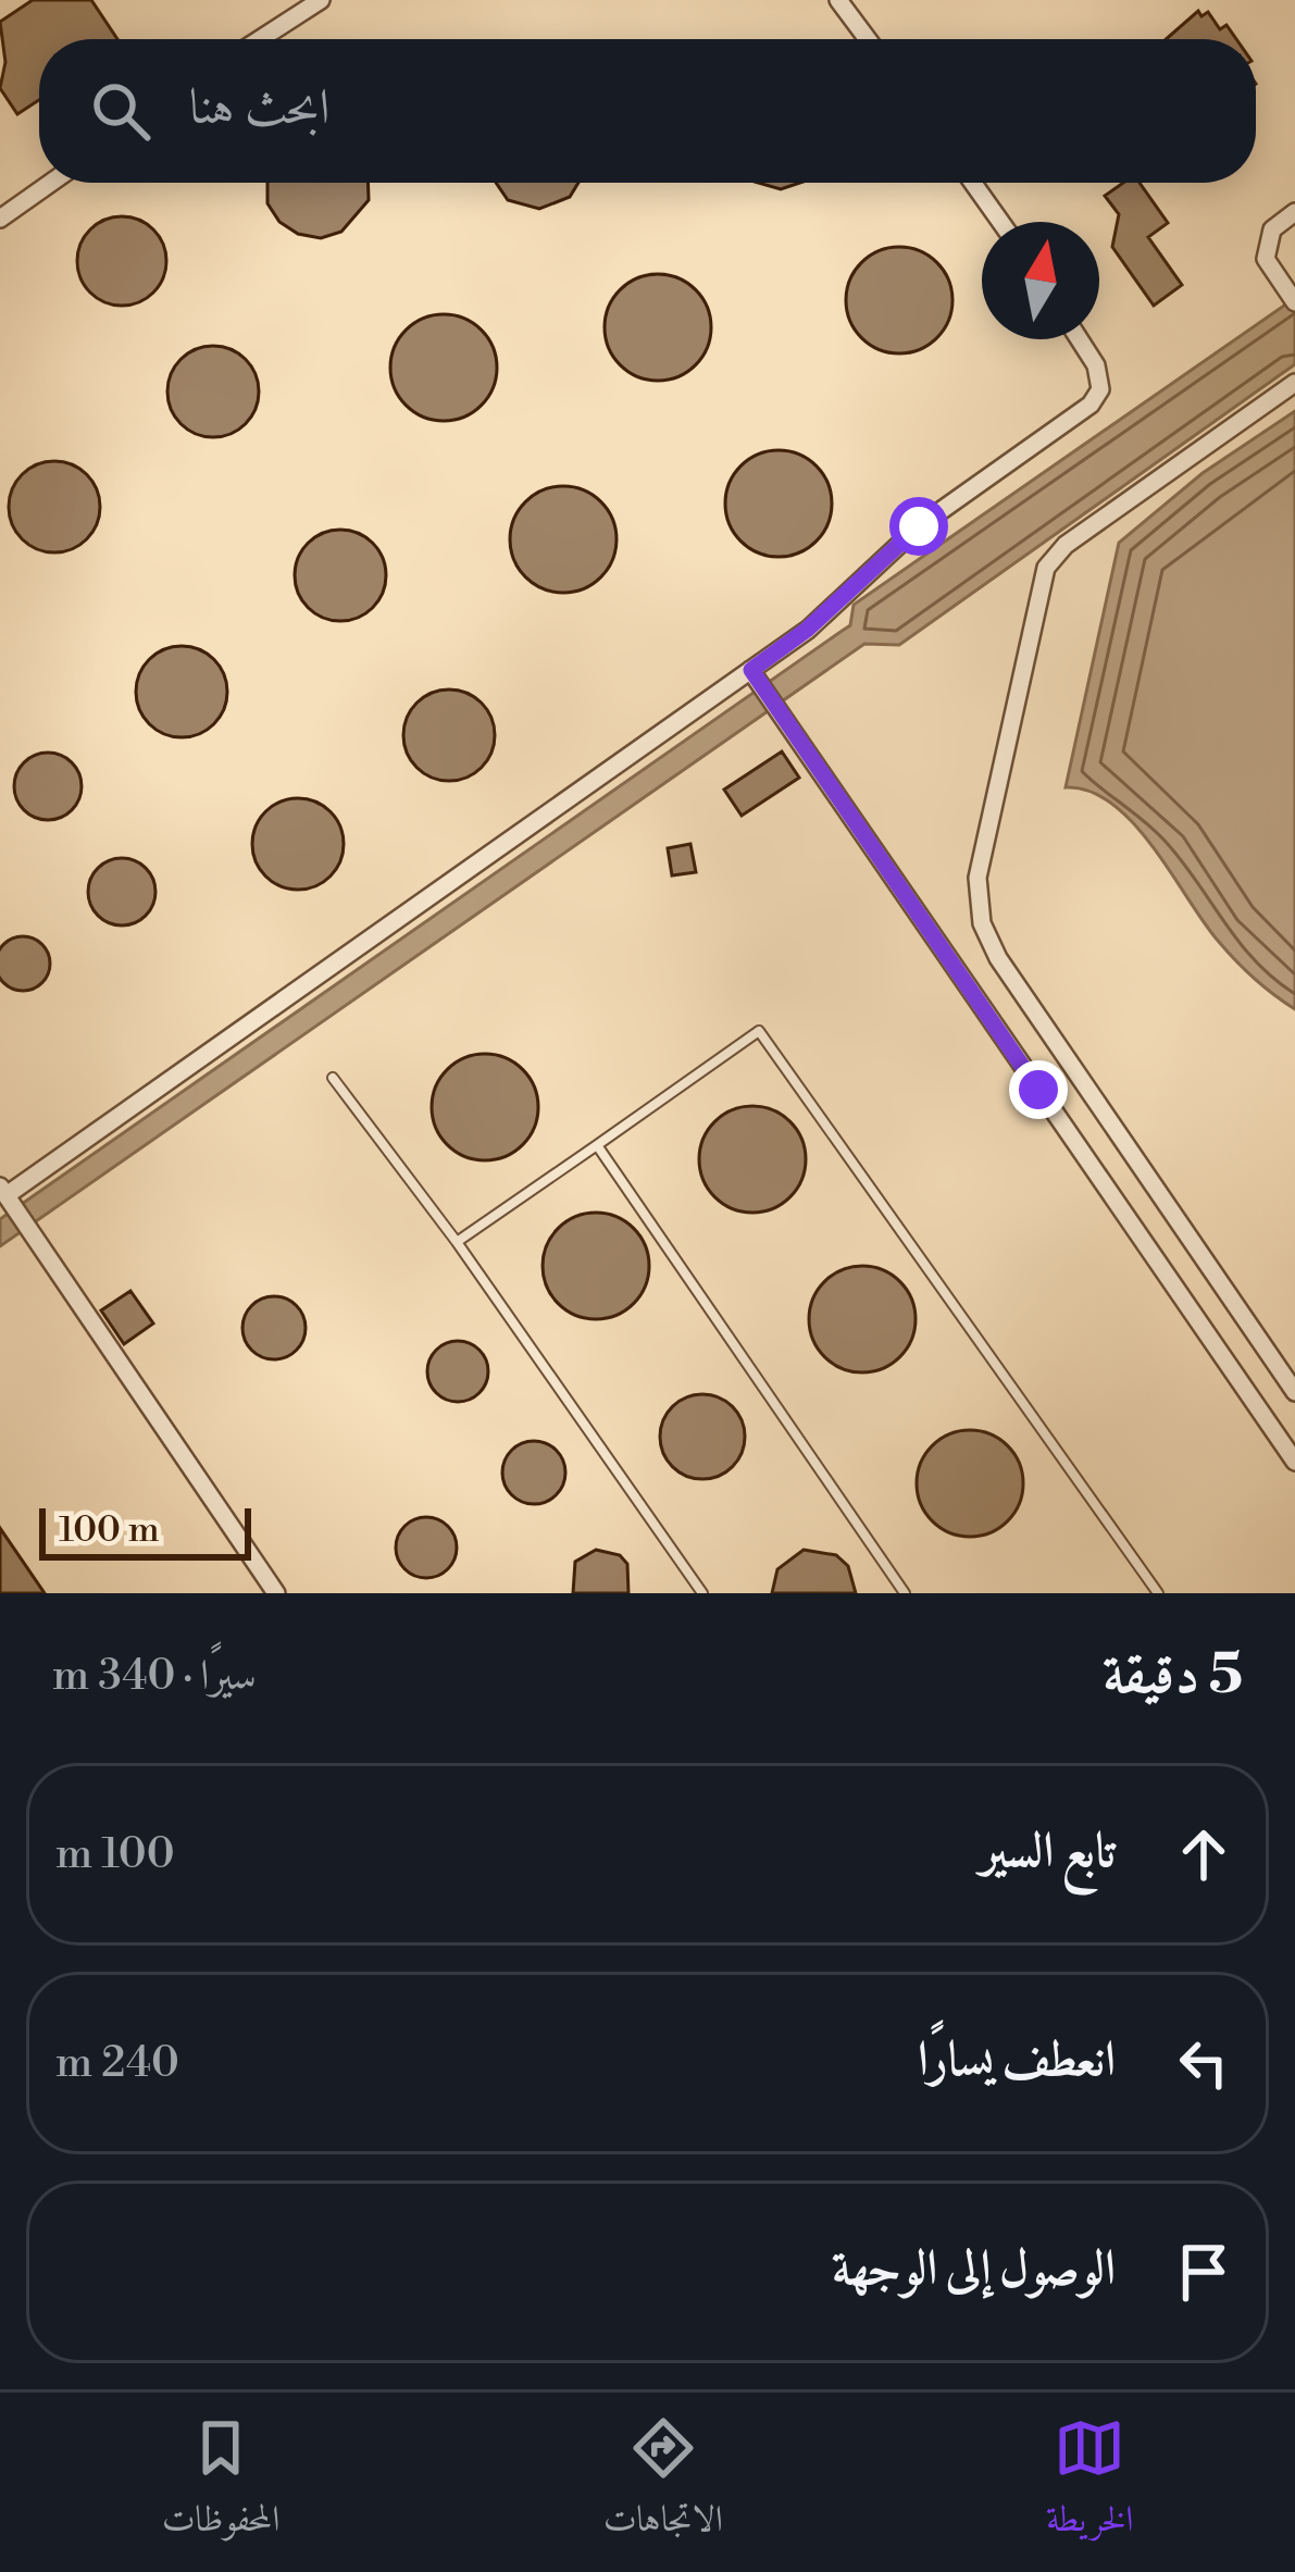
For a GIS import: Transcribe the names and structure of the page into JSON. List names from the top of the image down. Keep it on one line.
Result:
{"scale_bar":"100 m","north":"top","page":{"search":"ابحث هنا","scale":"100 m","heading":["5 دقيقة","سيرًا · 340 m"],"list":[["تابع السير","100 m"],["انعطف يسارًا","240 m"],"الوصول إلى الوجهة"],"nav":["الخريطة","الاتجاهات","المحفوظات"]}}
